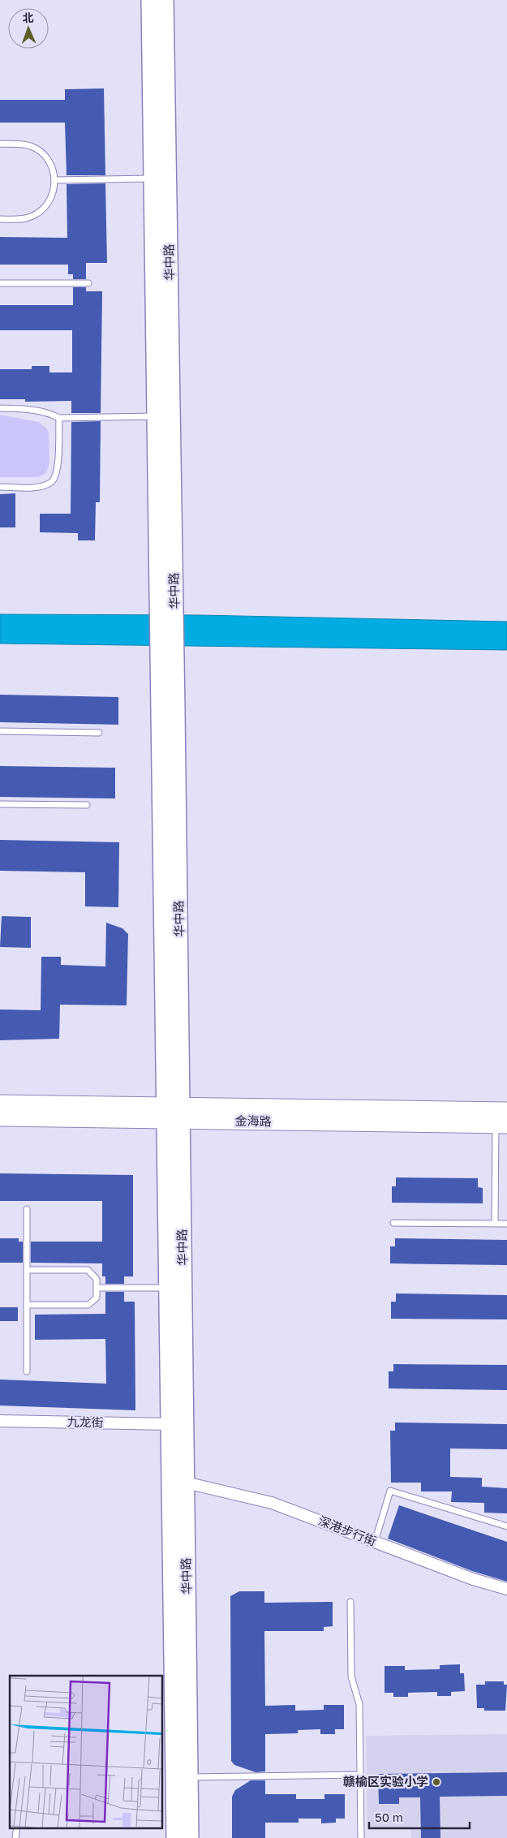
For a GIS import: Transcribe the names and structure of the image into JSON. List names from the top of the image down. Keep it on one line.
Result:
{"streets":{"main road":["华中路","金海路"],"street":["九龙街","深港步行街"]},"crossings":[["华中路","金海路"],["华中路","九龙街"],["华中路","深港步行街"]],"places":["赣榆区实验小学"],"scale_bar":"50 m","north":"top"}
